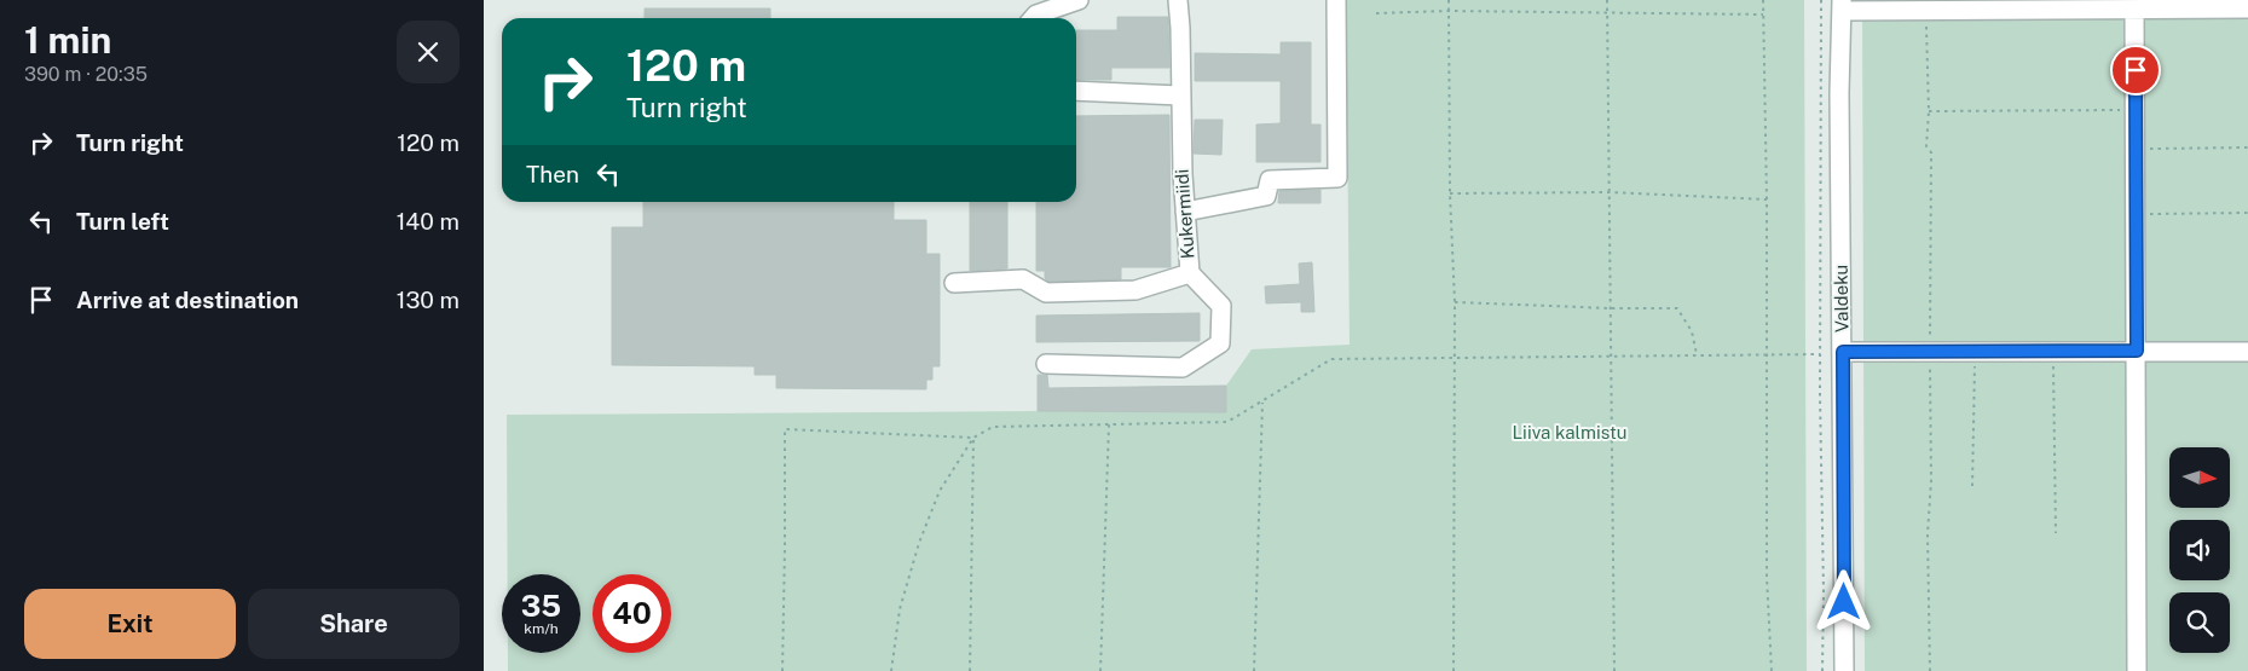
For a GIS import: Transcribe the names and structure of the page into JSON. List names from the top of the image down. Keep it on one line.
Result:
{"streets":{"street":["Kukermiidi","Valdeku"]},"parks":["Liiva kalmistu"],"north":"right","page":{"heading":["1 min","390 m · 20:35"],"turn":["120 m","Turn right"],"list":[{"name":"Turn right","value":"120 m"},{"name":"Turn left","value":"140 m"},{"name":"Arrive at destination","value":"130 m"}],"then":"Then","speed":"35 km/h","limit":"40","buttons":["Exit","Share"]}}
